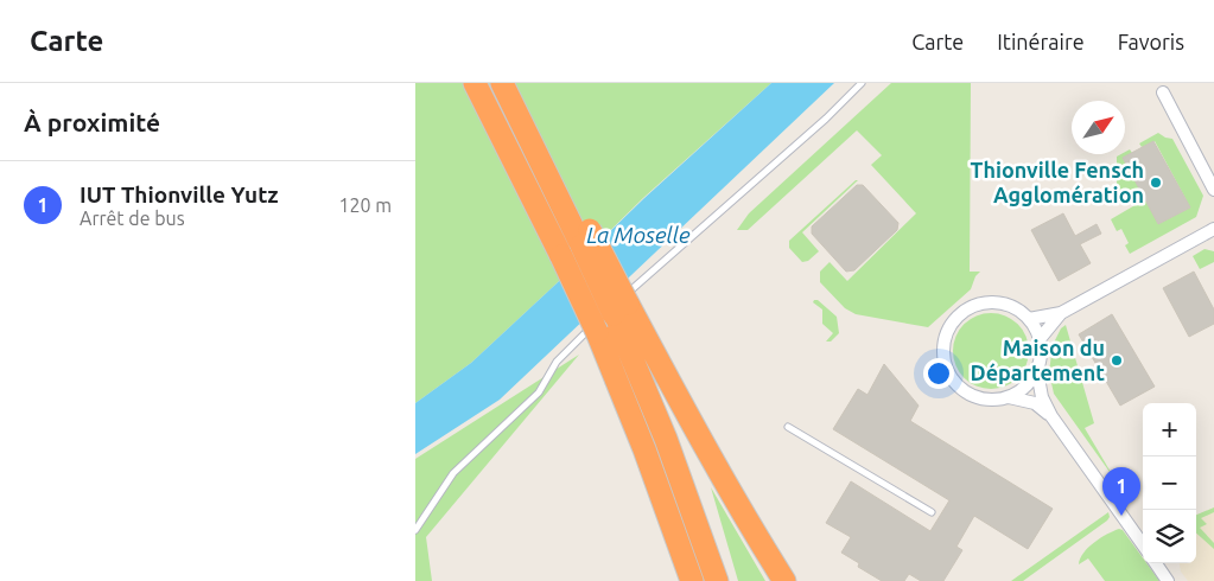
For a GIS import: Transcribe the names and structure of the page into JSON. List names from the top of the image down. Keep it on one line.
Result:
{"water":["La Moselle"],"places":["Thionville Fensch Agglomération","Maison du Département"],"north":"top right","page":{"header":"Carte","nav":["Carte","Itinéraire","Favoris"],"heading":"À proximité","list":[{"mark":"1","name":"IUT Thionville Yutz","note":"Arrêt de bus","value":"120 m"}],"map_buttons":["+","−"],"pins":"1"}}
